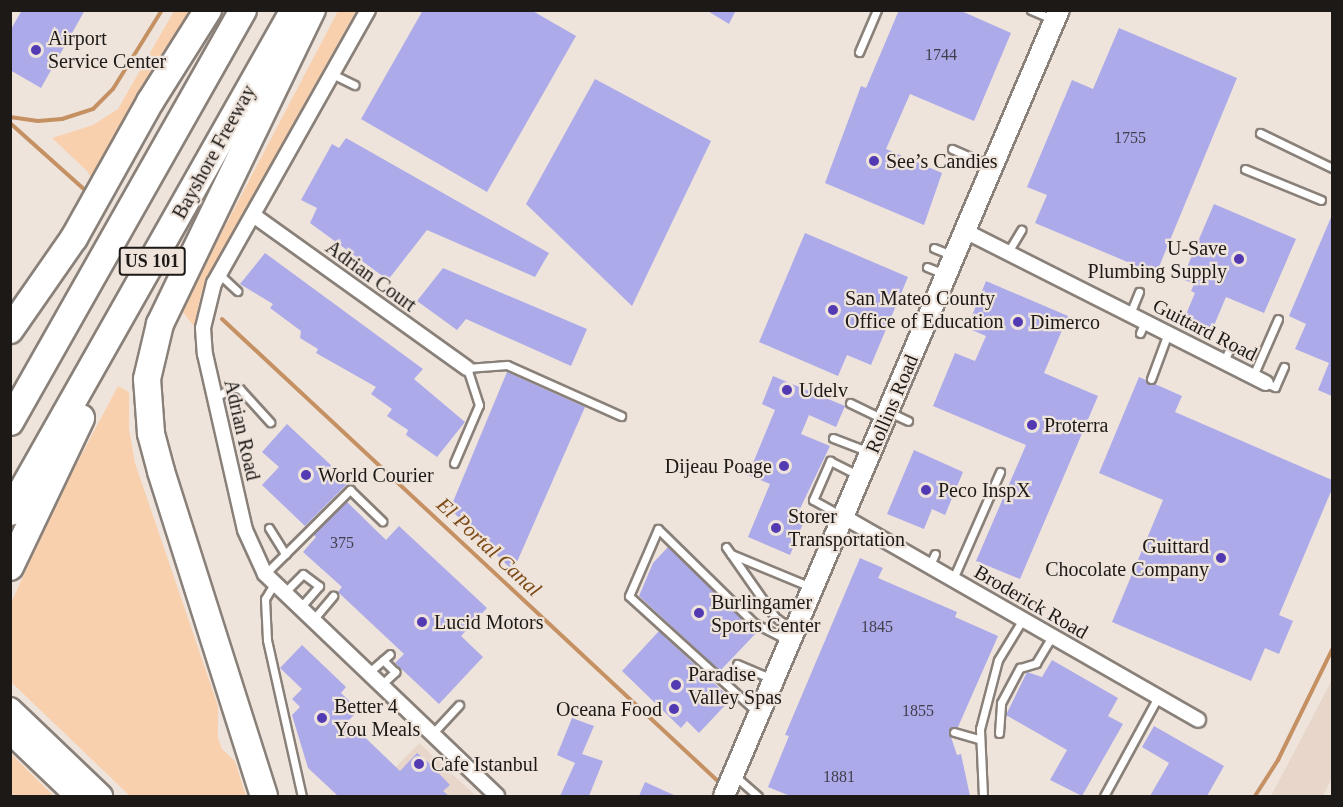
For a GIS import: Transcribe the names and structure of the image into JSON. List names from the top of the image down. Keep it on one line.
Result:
{"streets":{"highway":["Bayshore Freeway","US 101"],"main road":["Rollins Road"],"street":["Adrian Court","Guittard Road","Adrian Road","Broderick Road"]},"crossings":[["Adrian Court","Adrian Road"],["Guittard Road","Rollins Road"],["Rollins Road","Broderick Road"]],"water":["El Portal Canal"],"places":["Airport Service Center","See’s Candies","U-Save Plumbing Supply","San Mateo County Office of Education","Dimerco","Udelv","Proterra","Dijeau Poage","World Courier","Peco InspX","Storer Transportation","Guittard Chocolate Company","Burlingamer Sports Center","Lucid Motors","Paradise Valley Spas","Oceana Food","Better 4 You Meals","Cafe Istanbul"],"house_numbers":["1744","1755","375","1845","1855","1881"]}
